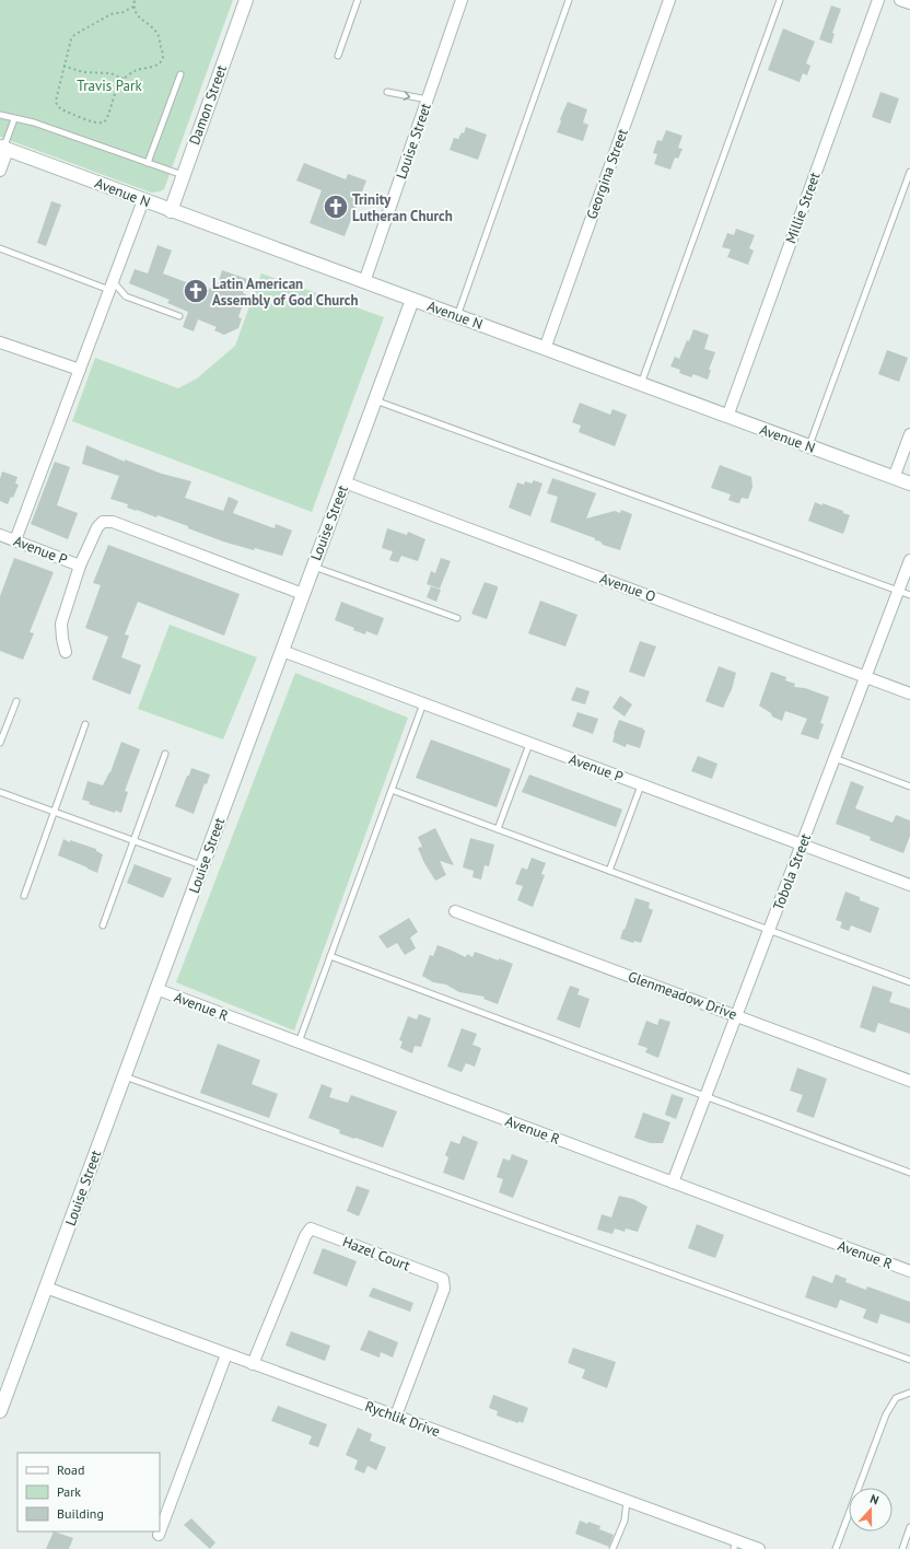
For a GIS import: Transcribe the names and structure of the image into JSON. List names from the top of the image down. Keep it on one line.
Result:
{"streets":{"street":["Damon Street","Louise Street","Georgina Street","Avenue N","Millie Street","Avenue P","Avenue O","Tobola Street","Glenmeadow Drive","Avenue R","Hazel Court","Rychlik Drive"]},"crossings":[["Damon Street","Avenue N"],["Louise Street","Avenue N"],["Louise Street","Avenue P"],["Louise Street","Avenue O"],["Louise Street","Avenue R"],["Louise Street","Rychlik Drive"],["Georgina Street","Avenue N"],["Avenue N","Millie Street"],["Avenue P","Tobola Street"],["Avenue O","Tobola Street"],["Tobola Street","Glenmeadow Drive"],["Tobola Street","Avenue R"],["Hazel Court","Rychlik Drive"]],"parks":["Travis Park"],"places":{"church":["Trinity Lutheran Church","Latin American Assembly of God Church"]},"legend":["Road","Park","Building"],"north":"top"}
